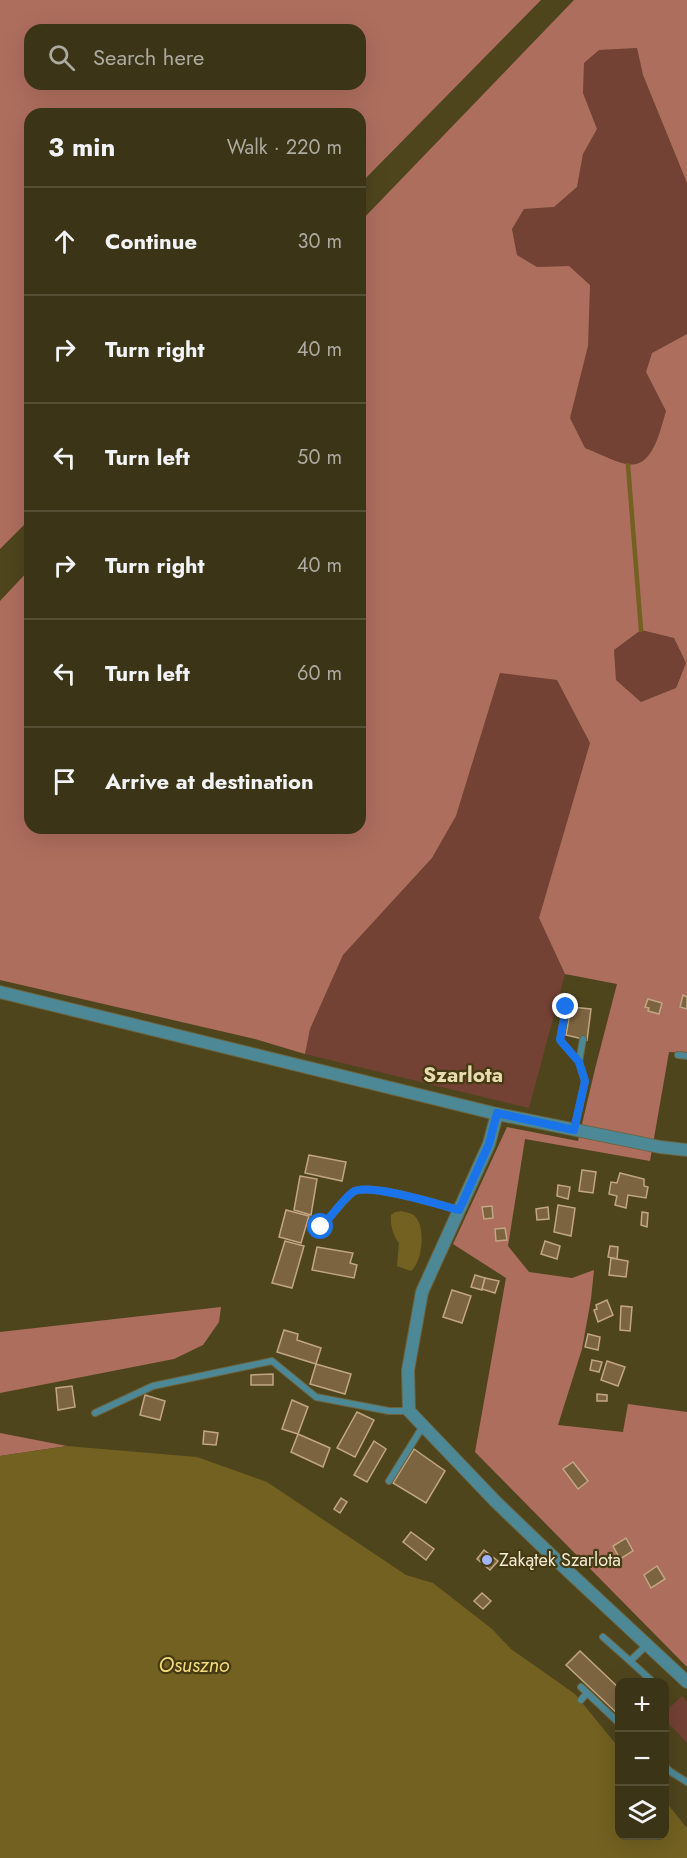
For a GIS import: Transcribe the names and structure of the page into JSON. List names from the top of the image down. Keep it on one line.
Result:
{"districts":["Szarlota"],"water":["Osuszno"],"places":["Zakątek Szarlota"],"page":{"search":"Search here","heading":["3 min","Walk · 220 m"],"list":[["Continue","30 m"],["Turn right","40 m"],["Turn left","50 m"],["Turn right","40 m"],["Turn left","60 m"],"Arrive at destination"],"map_buttons":["+","−"]}}
